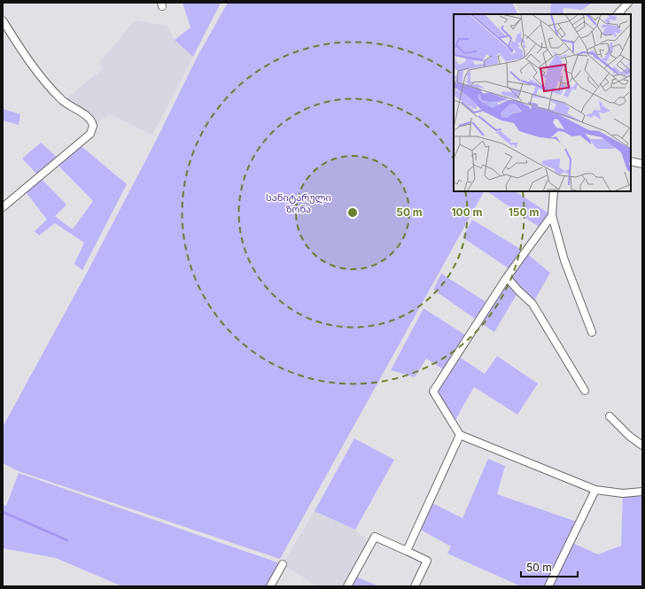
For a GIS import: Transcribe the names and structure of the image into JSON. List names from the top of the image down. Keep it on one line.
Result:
{"parks":["სანიტარული ზონა"],"scale_bar":"50 m","rings":["50 m","100 m","150 m"]}
